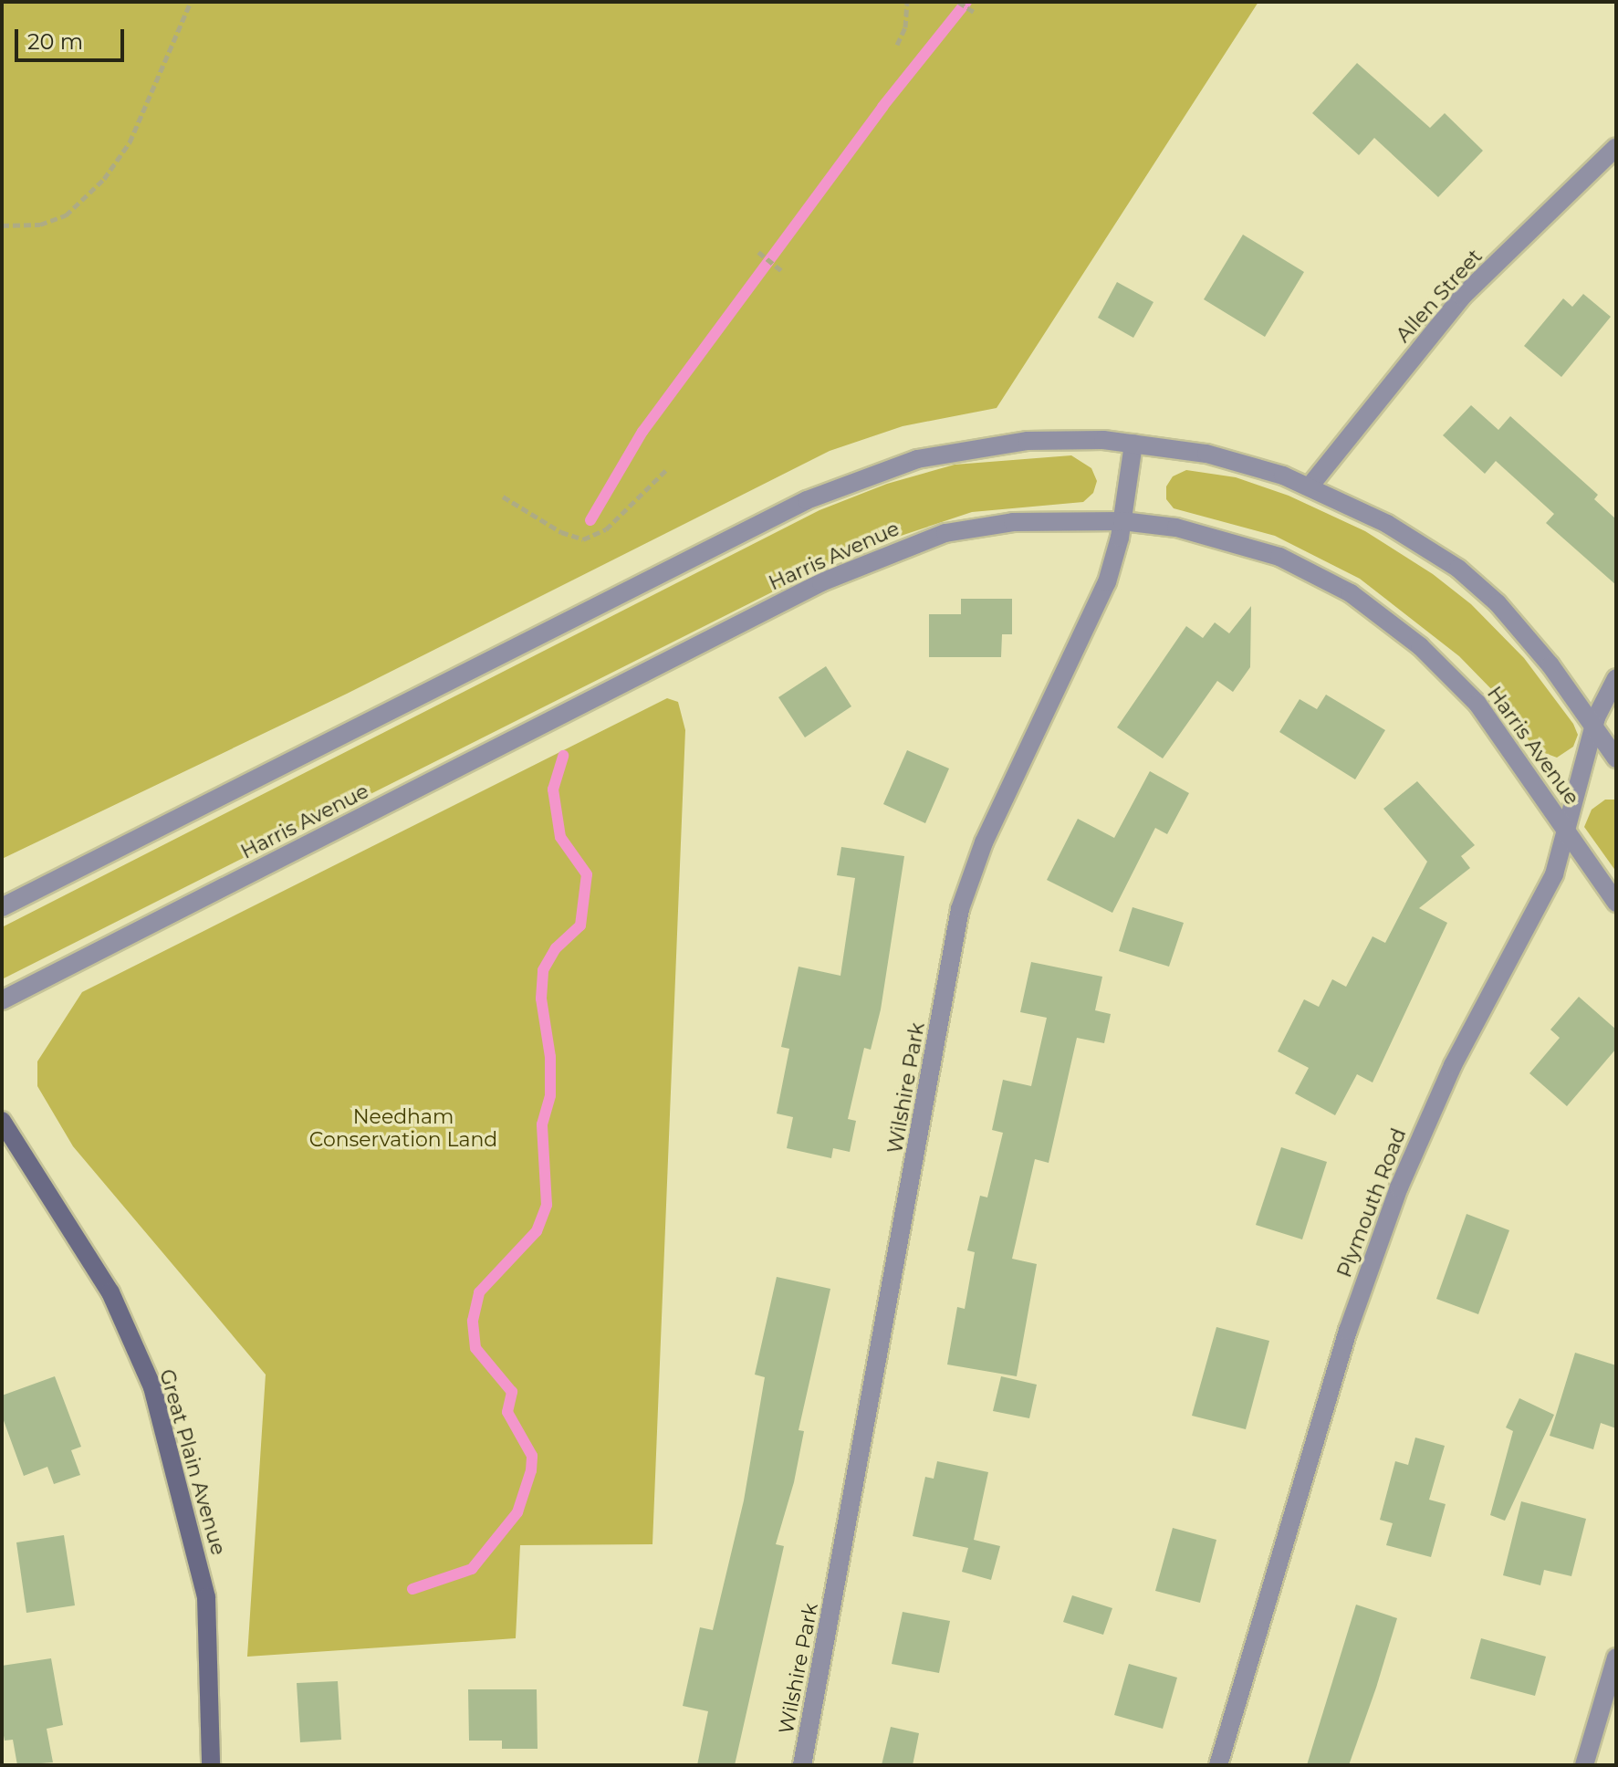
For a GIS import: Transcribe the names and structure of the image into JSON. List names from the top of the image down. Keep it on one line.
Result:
{"streets":{"main road":["Great Plain Avenue"],"street":["Allen Street","Harris Avenue","Wilshire Park","Plymouth Road"]},"crossings":[["Harris Avenue","Wilshire Park"],["Harris Avenue","Plymouth Road"]],"parks":["Needham Conservation Land"],"scale_bar":"20 m"}
